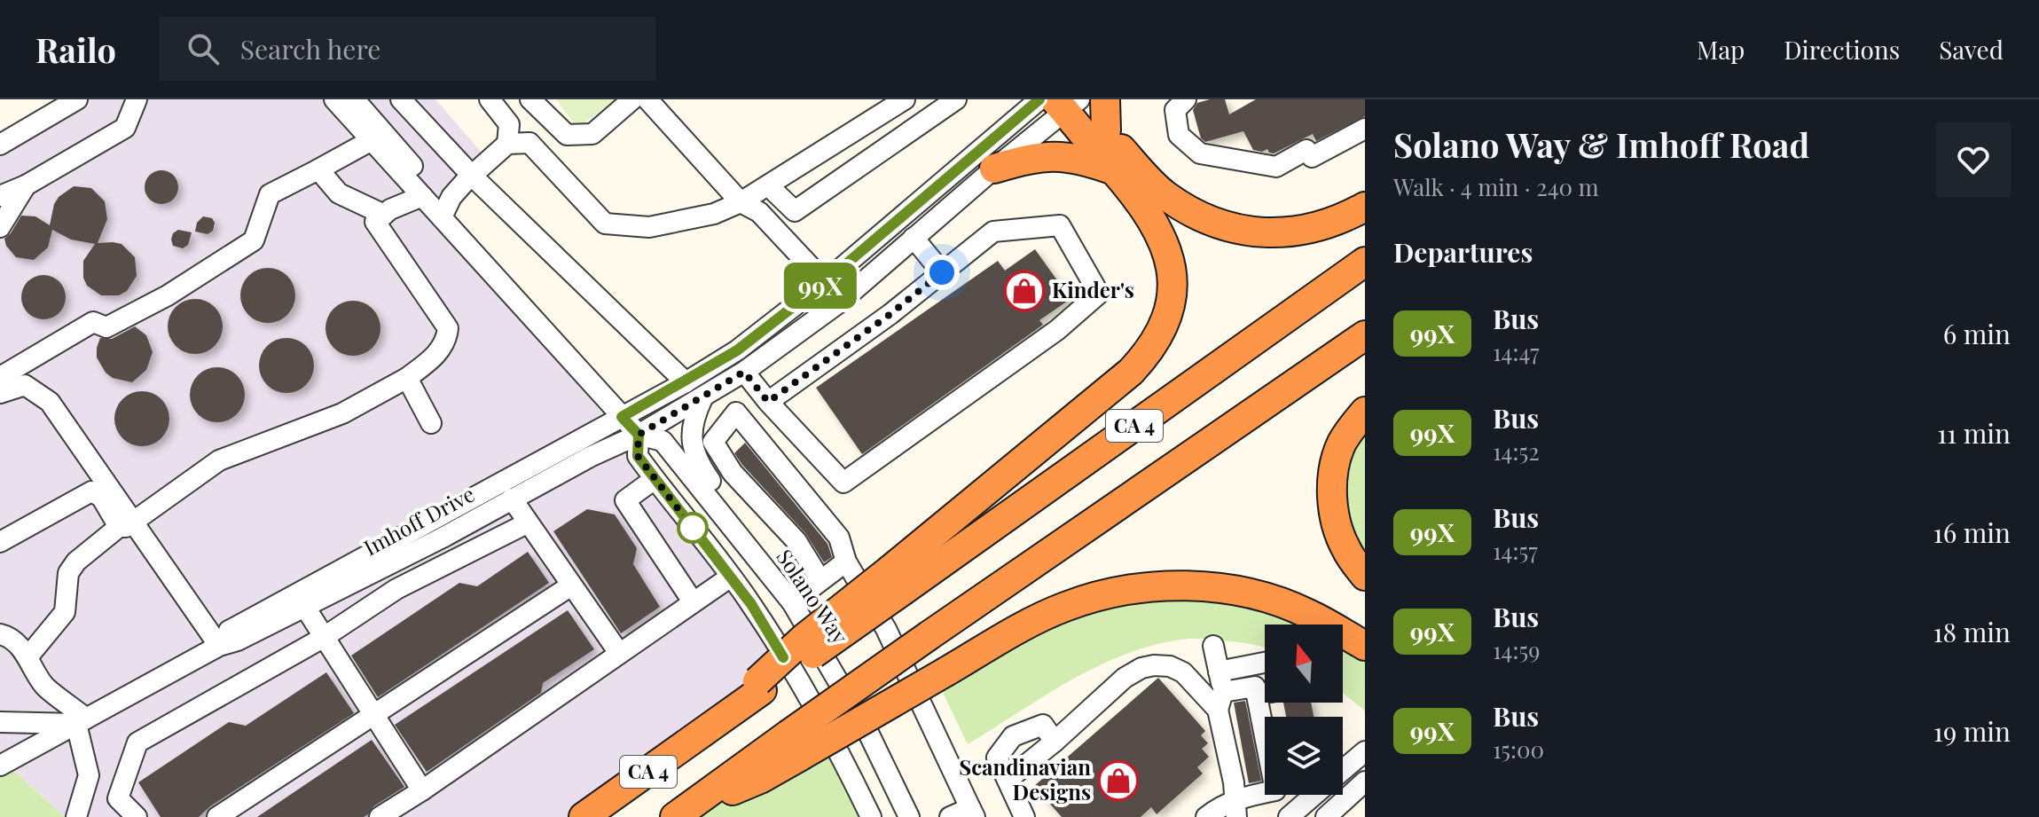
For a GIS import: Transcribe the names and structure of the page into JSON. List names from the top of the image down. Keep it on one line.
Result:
{"streets":{"highway":["CA 4"],"street":["Imhoff Drive","Solano Way"]},"crossings":[["Imhoff Drive","Solano Way"]],"places":{"shop":["Kinder's","Scandinavian Designs"]},"lines":["bus line 99X"],"north":"top","page":{"header":"Railo","search":"Search here","nav":["Map","Directions","Saved"],"on_map":"99X","heading":[["Solano Way & Imhoff Road","Walk · 4 min · 240 m"],"Departures"],"list":[{"mark":"99X","name":"Bus","note":"14:47","value":"6 min"},{"mark":"99X","name":"Bus","note":"14:52","value":"11 min"},{"mark":"99X","name":"Bus","note":"14:57","value":"16 min"},{"mark":"99X","name":"Bus","note":"14:59","value":"18 min"},{"mark":"99X","name":"Bus","note":"15:00","value":"19 min"}]}}
